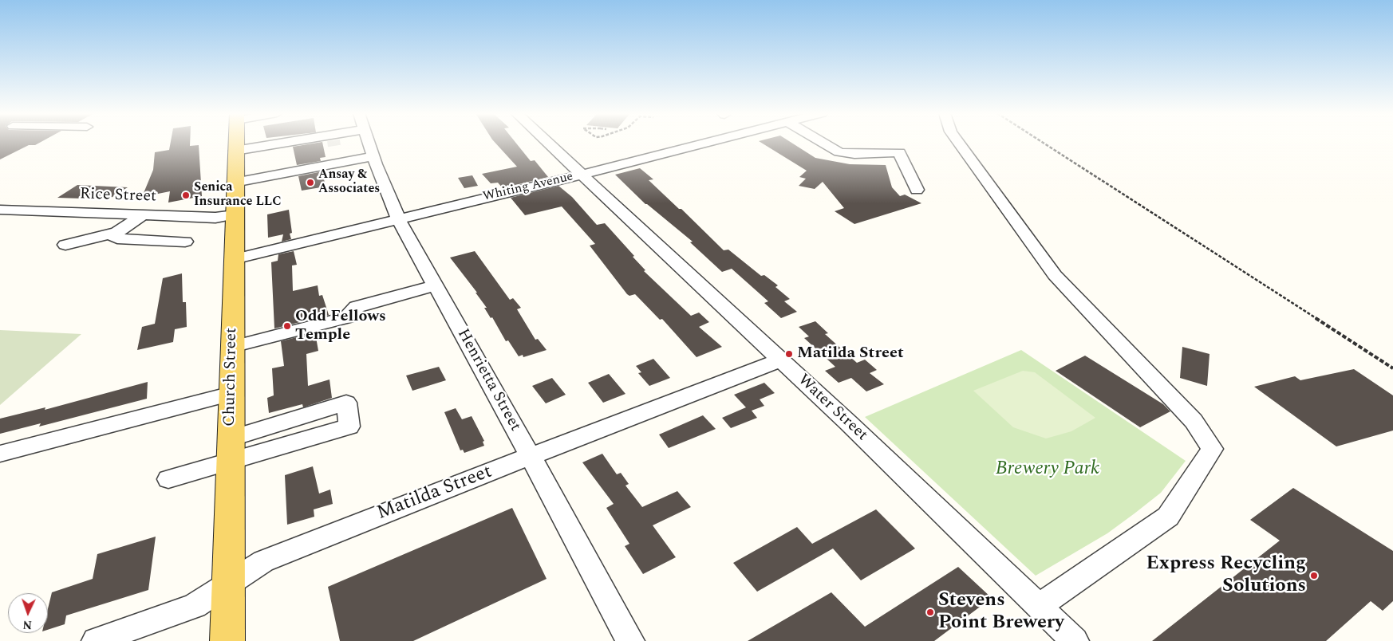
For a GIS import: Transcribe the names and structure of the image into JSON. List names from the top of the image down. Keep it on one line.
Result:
{"streets":{"main road":["Church Street"],"street":["Whiting Avenue","Rice Street","Henrietta Street","Water Street","Matilda Street"]},"crossings":[["Whiting Avenue","Church Street"],["Whiting Avenue","Henrietta Street"],["Whiting Avenue","Water Street"],["Rice Street","Church Street"],["Church Street","Matilda Street"],["Henrietta Street","Matilda Street"],["Water Street","Matilda Street"]],"parks":["Brewery Park"],"places":["Ansay & Associates","Senica Insurance LLC","Odd Fellows Temple","Matilda Street","Express Recycling Solutions","Stevens Point Brewery"],"north":"bottom"}
